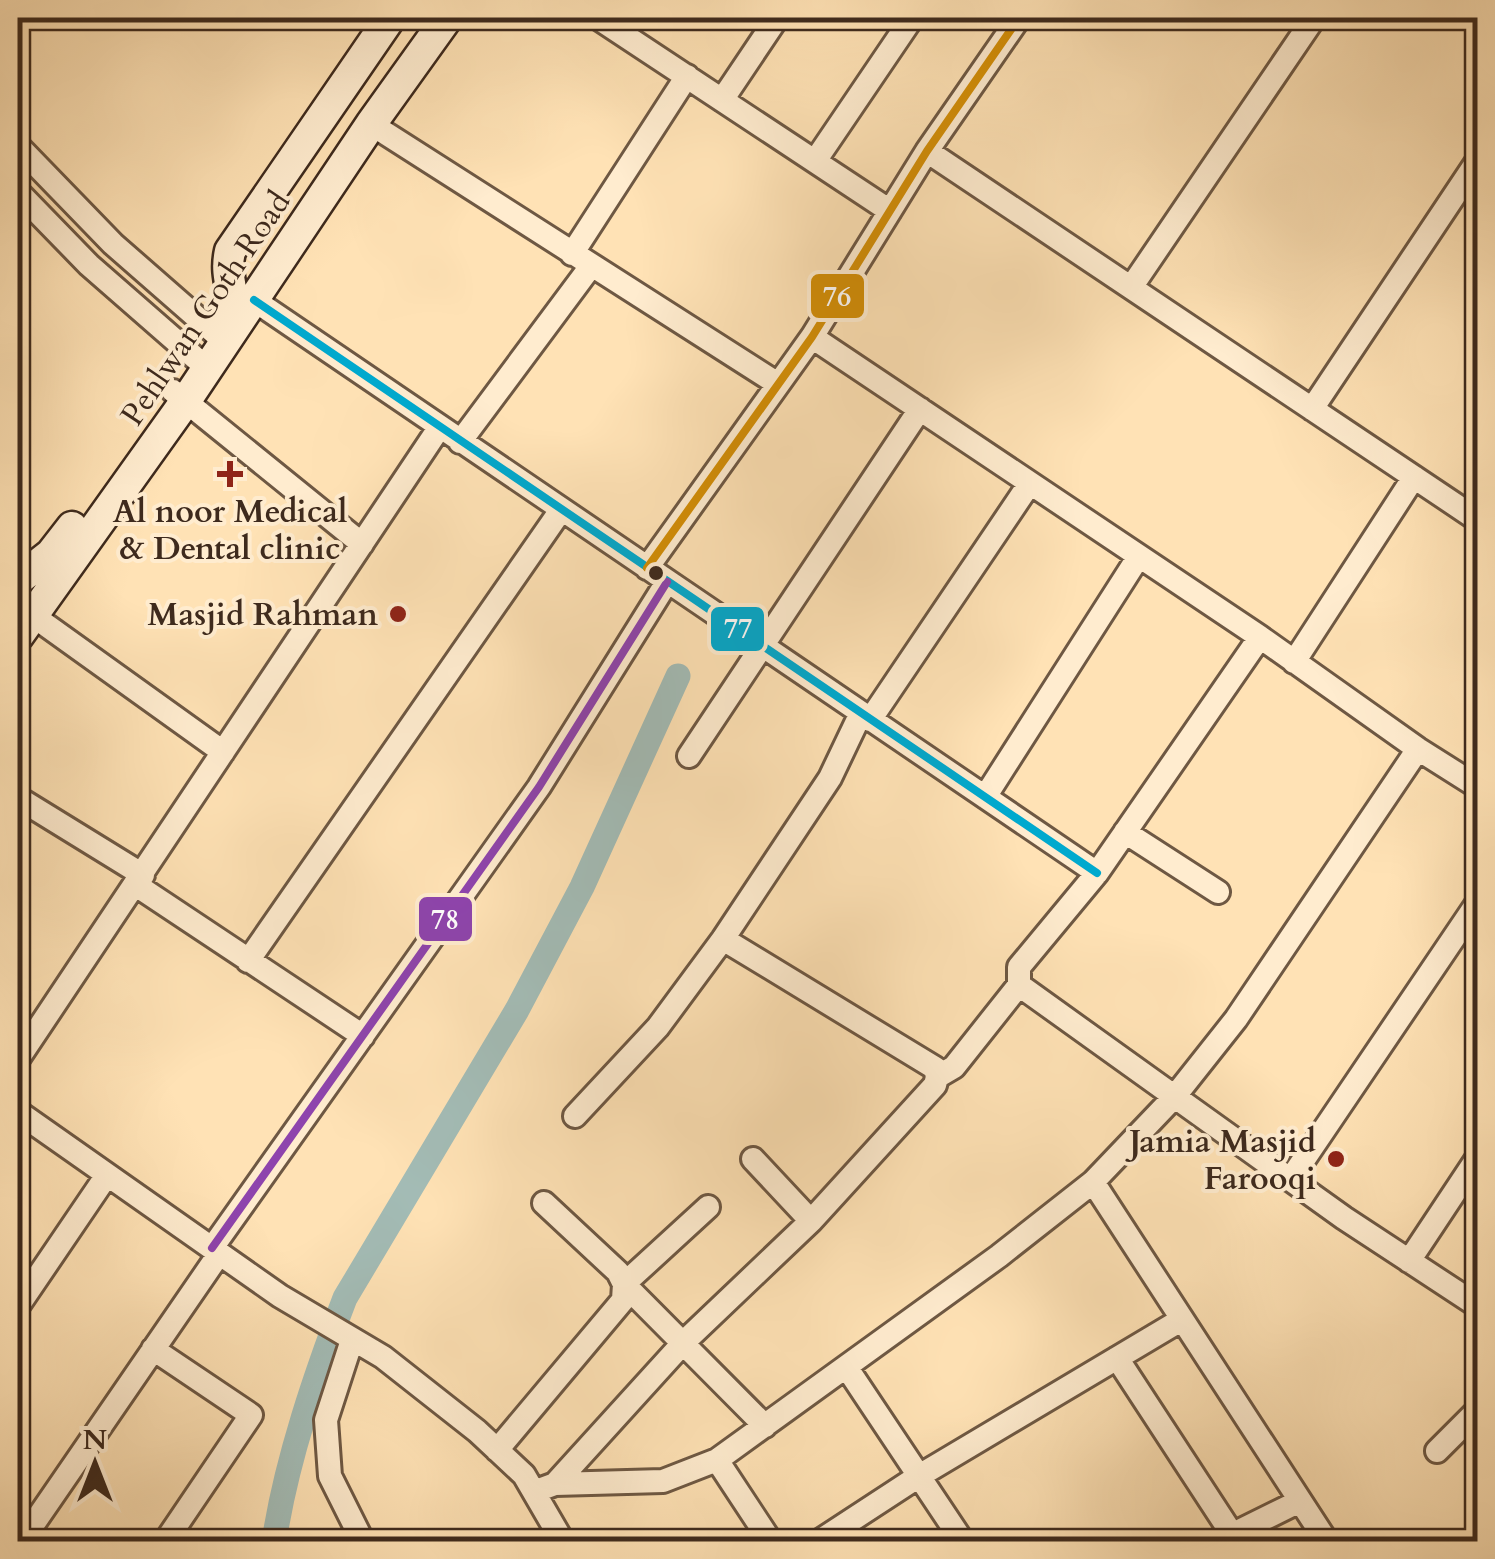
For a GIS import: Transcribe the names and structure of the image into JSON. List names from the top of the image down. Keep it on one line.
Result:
{"streets":{"main road":["Pehlwan Goth Road"]},"places":{"health":["Al noor Medical & Dental clinic"],"other":["Masjid Rahman","Jamia Masjid Farooqi"]},"lines":["transit line 76","transit line 77","transit line 78"],"north":"top"}
